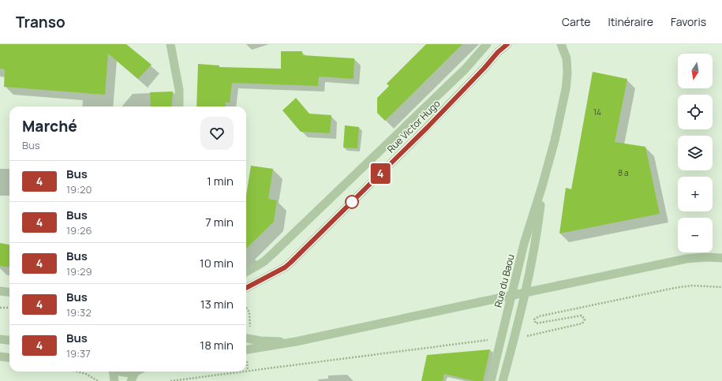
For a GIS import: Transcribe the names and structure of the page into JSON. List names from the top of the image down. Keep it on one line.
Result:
{"streets":{"street":["Rue Victor Hugo","Rue du Baou"]},"lines":["bus line 4"],"house_numbers":["14","8 a"],"north":"bottom","page":{"header":"Transo","nav":["Carte","Itinéraire","Favoris"],"on_map":"4","map_buttons":["+","−"],"heading":["Marché","Bus"],"list":[{"mark":"4","name":"Bus","note":"19:20","value":"1 min"},{"mark":"4","name":"Bus","note":"19:26","value":"7 min"},{"mark":"4","name":"Bus","note":"19:29","value":"10 min"},{"mark":"4","name":"Bus","note":"19:32","value":"13 min"},{"mark":"4","name":"Bus","note":"19:37","value":"18 min"}]}}
